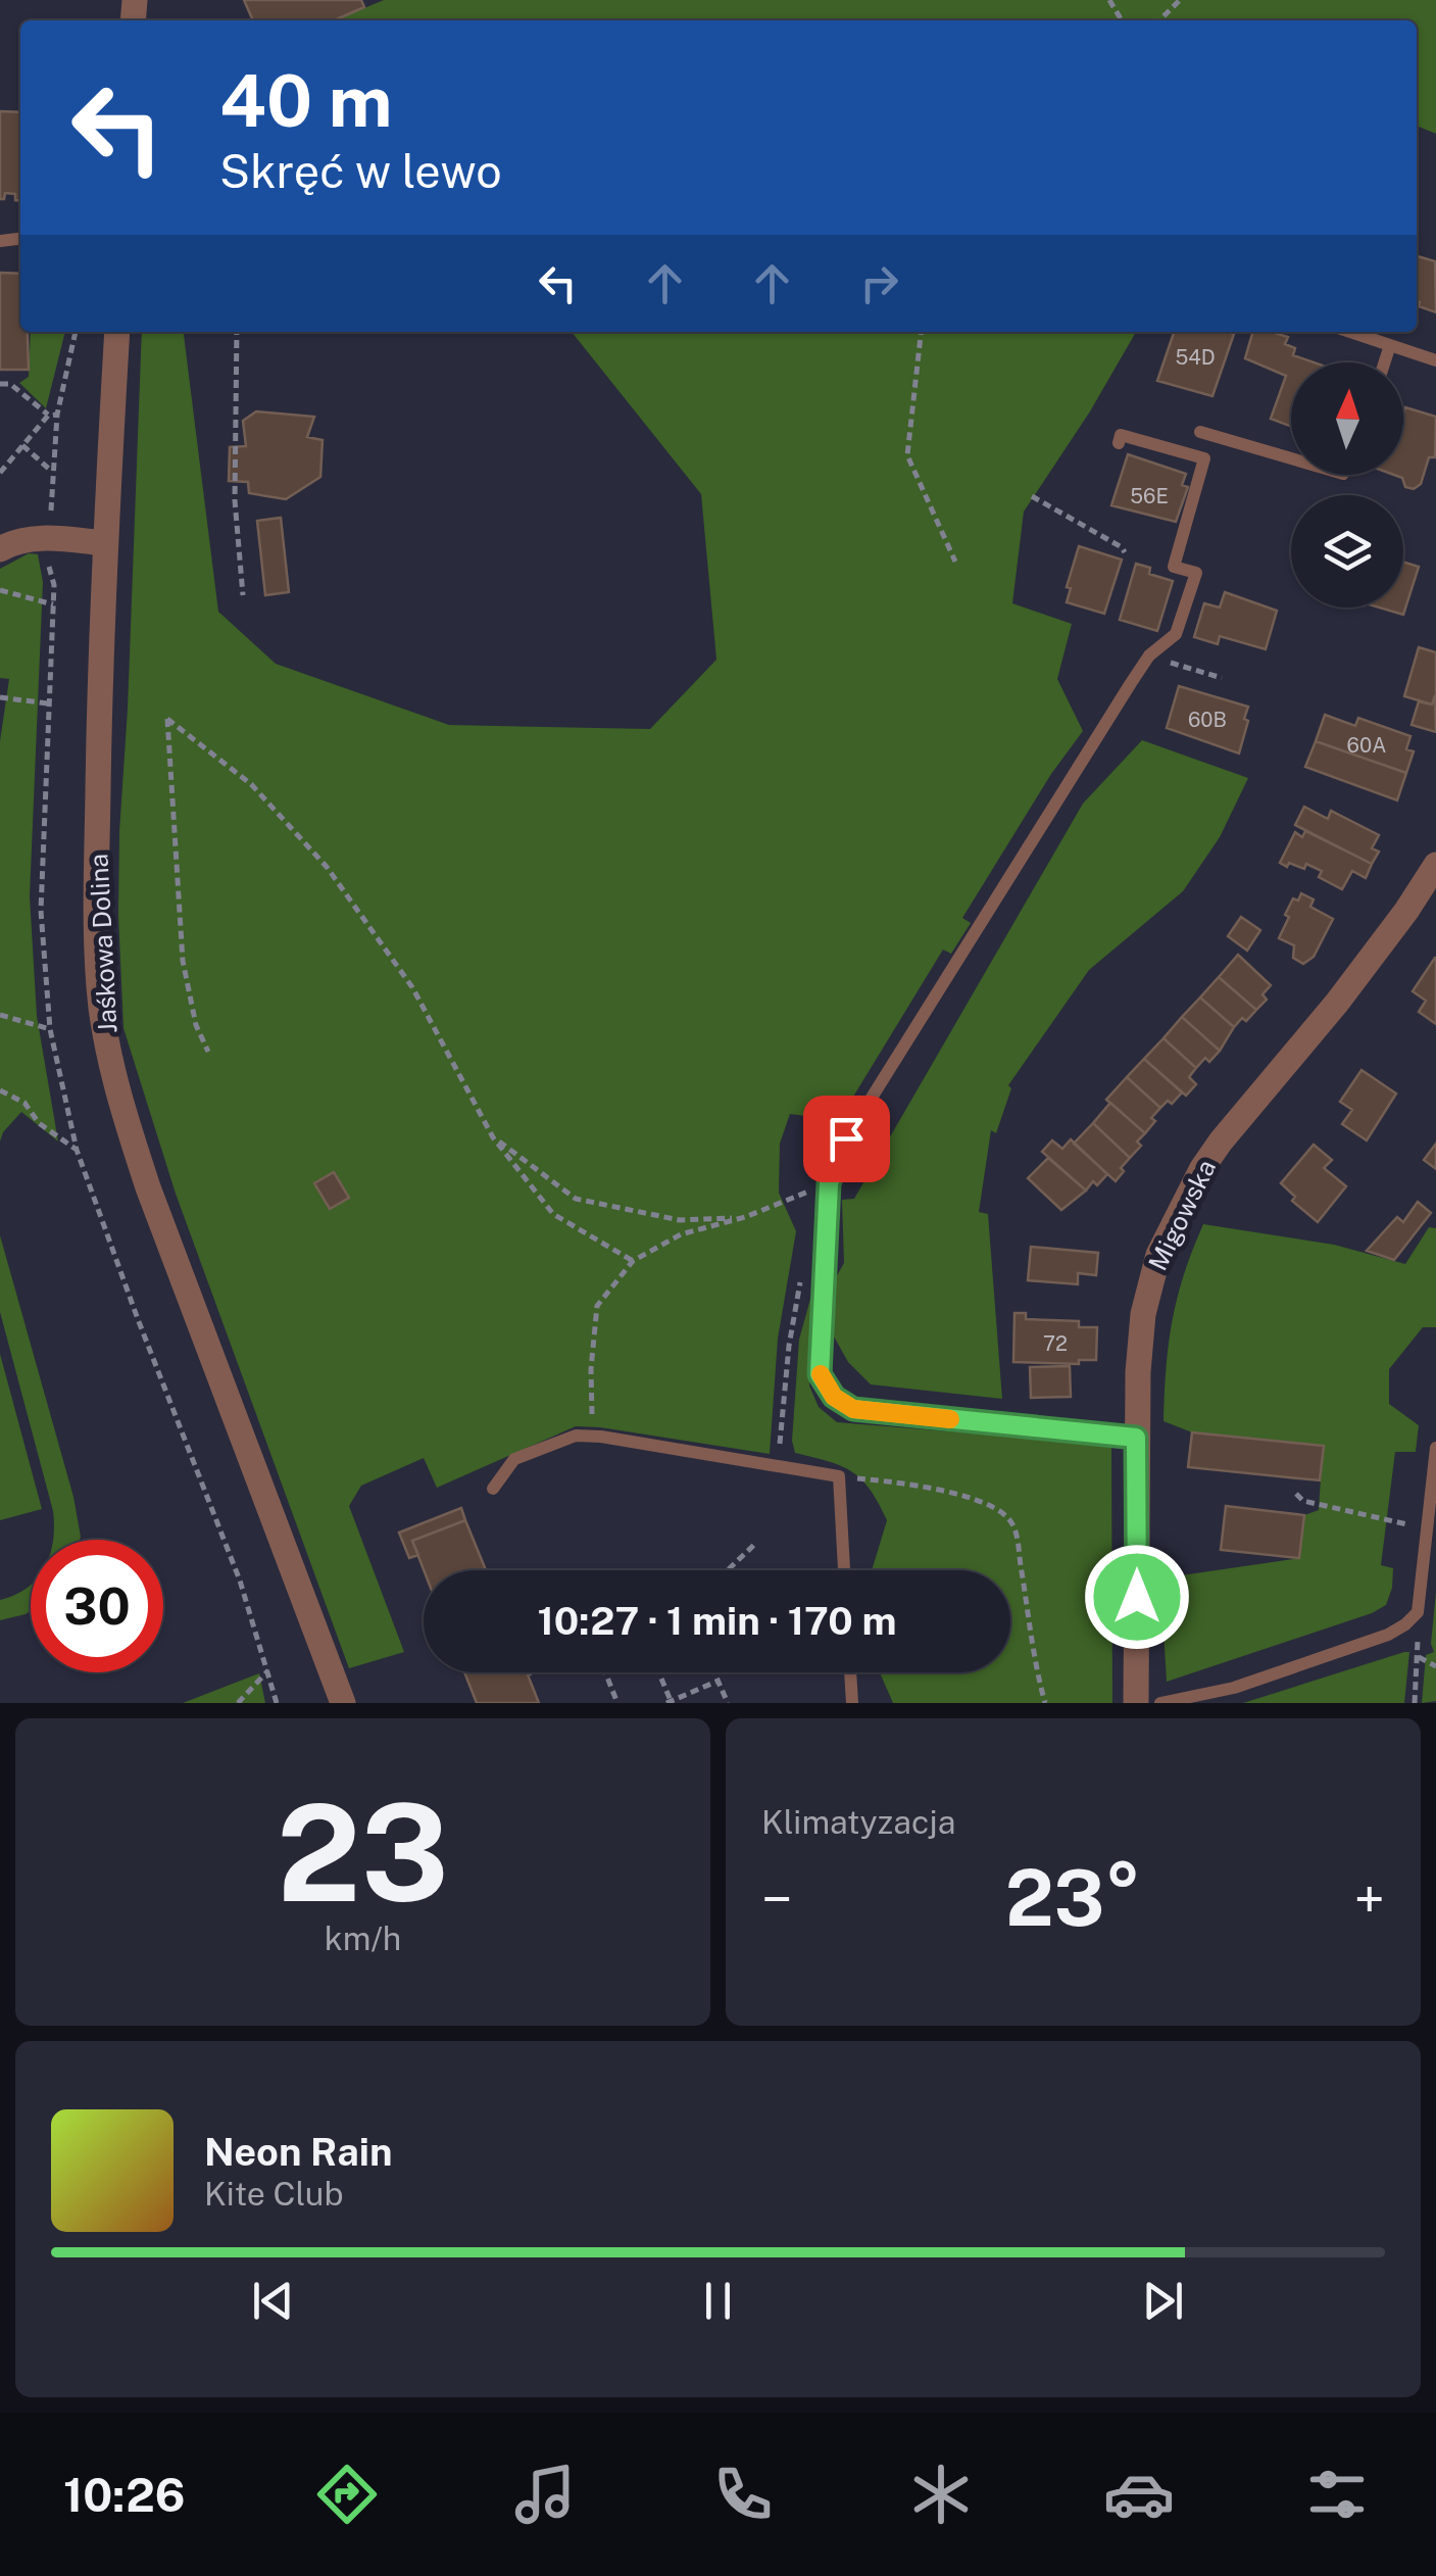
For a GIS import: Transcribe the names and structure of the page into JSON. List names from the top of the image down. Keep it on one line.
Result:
{"streets":{"street":["Jaśkowa Dolina","Migowska"]},"house_numbers":["54D","56E","60B","60A","72"],"north":"top","page":{"turn":["40 m","Skręć w lewo"],"limit":"30","trip":"10:27 · 1 min · 170 m","tile":[["23","km/h"],"Klimatyzacja"],"heat":["−","23°","+"],"song":["Neon Rain","Kite Club"],"tabs":"10:26"}}
